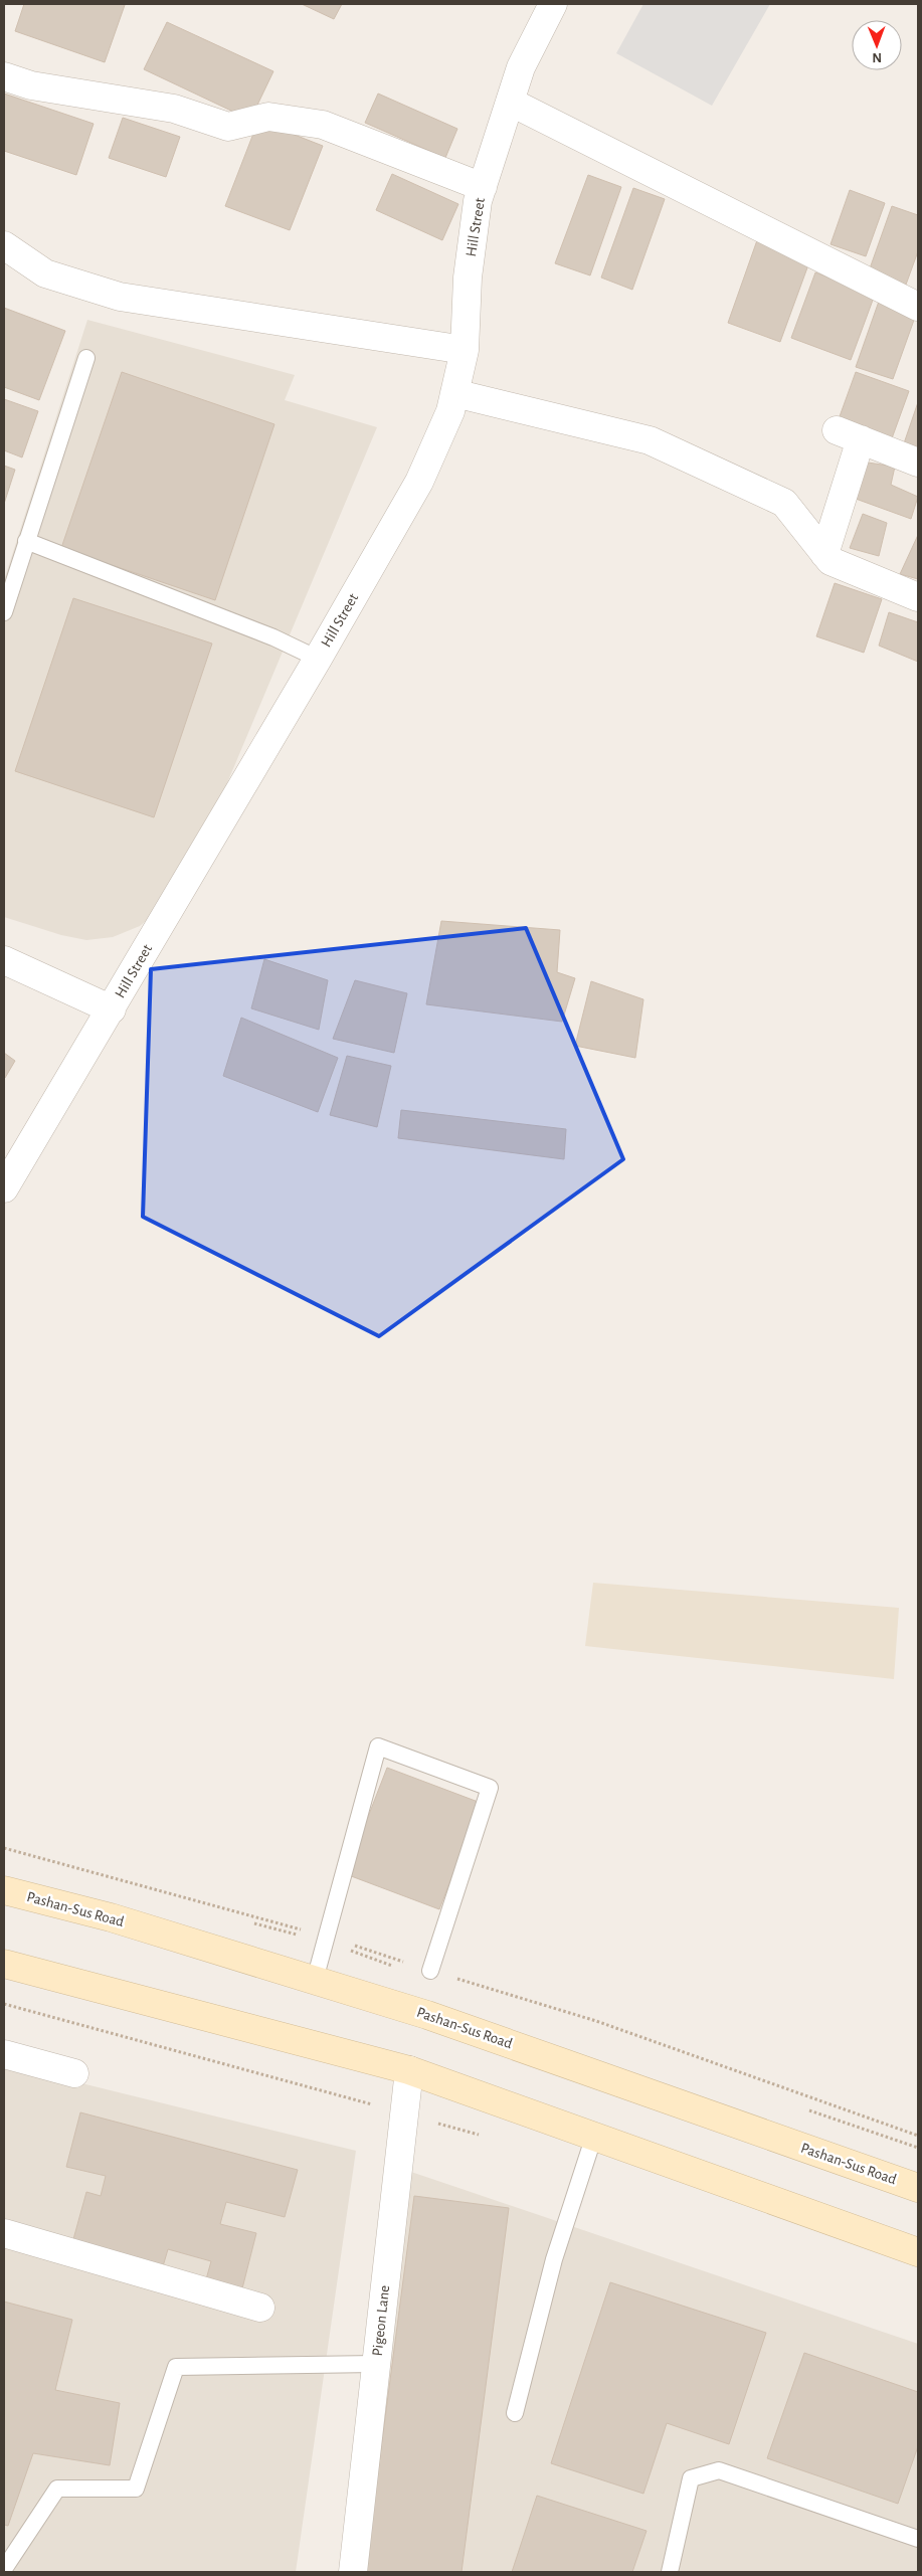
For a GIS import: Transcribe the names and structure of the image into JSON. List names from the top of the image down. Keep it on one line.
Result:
{"streets":{"main road":["Pashan-Sus Road"],"street":["Hill Street","Pigeon Lane"]},"north":"bottom"}
